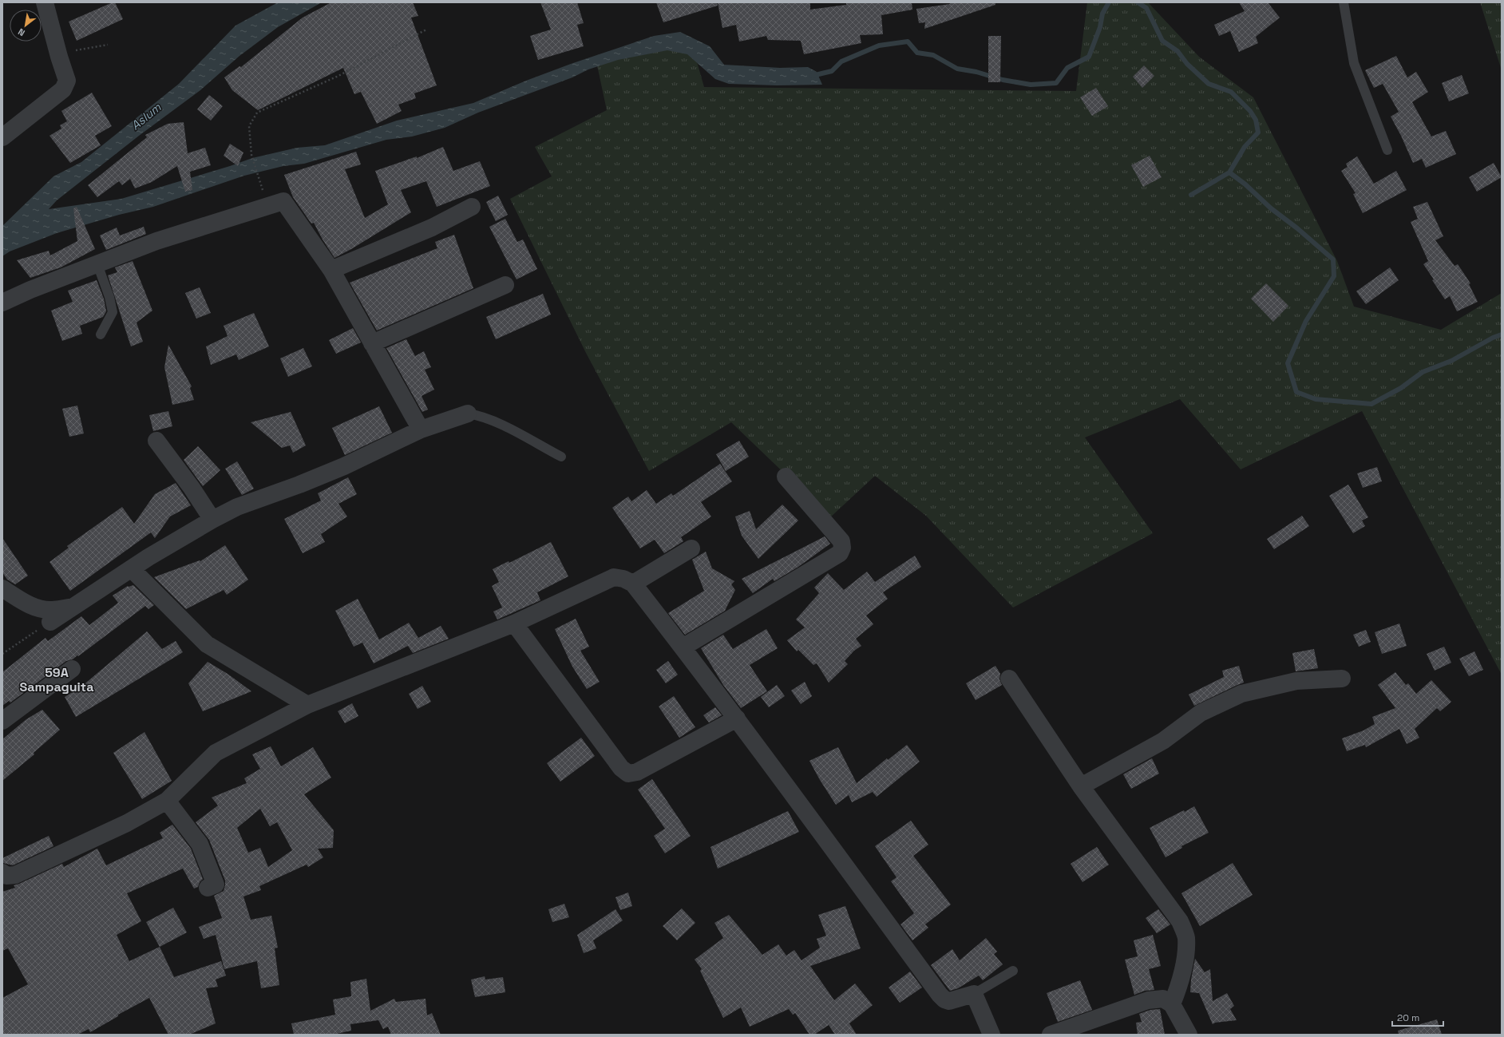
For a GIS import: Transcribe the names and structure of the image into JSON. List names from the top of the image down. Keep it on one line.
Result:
{"districts":["59A Sampaguita"],"water":["Aslum"],"scale_bar":"20 m","north":"bottom left"}
